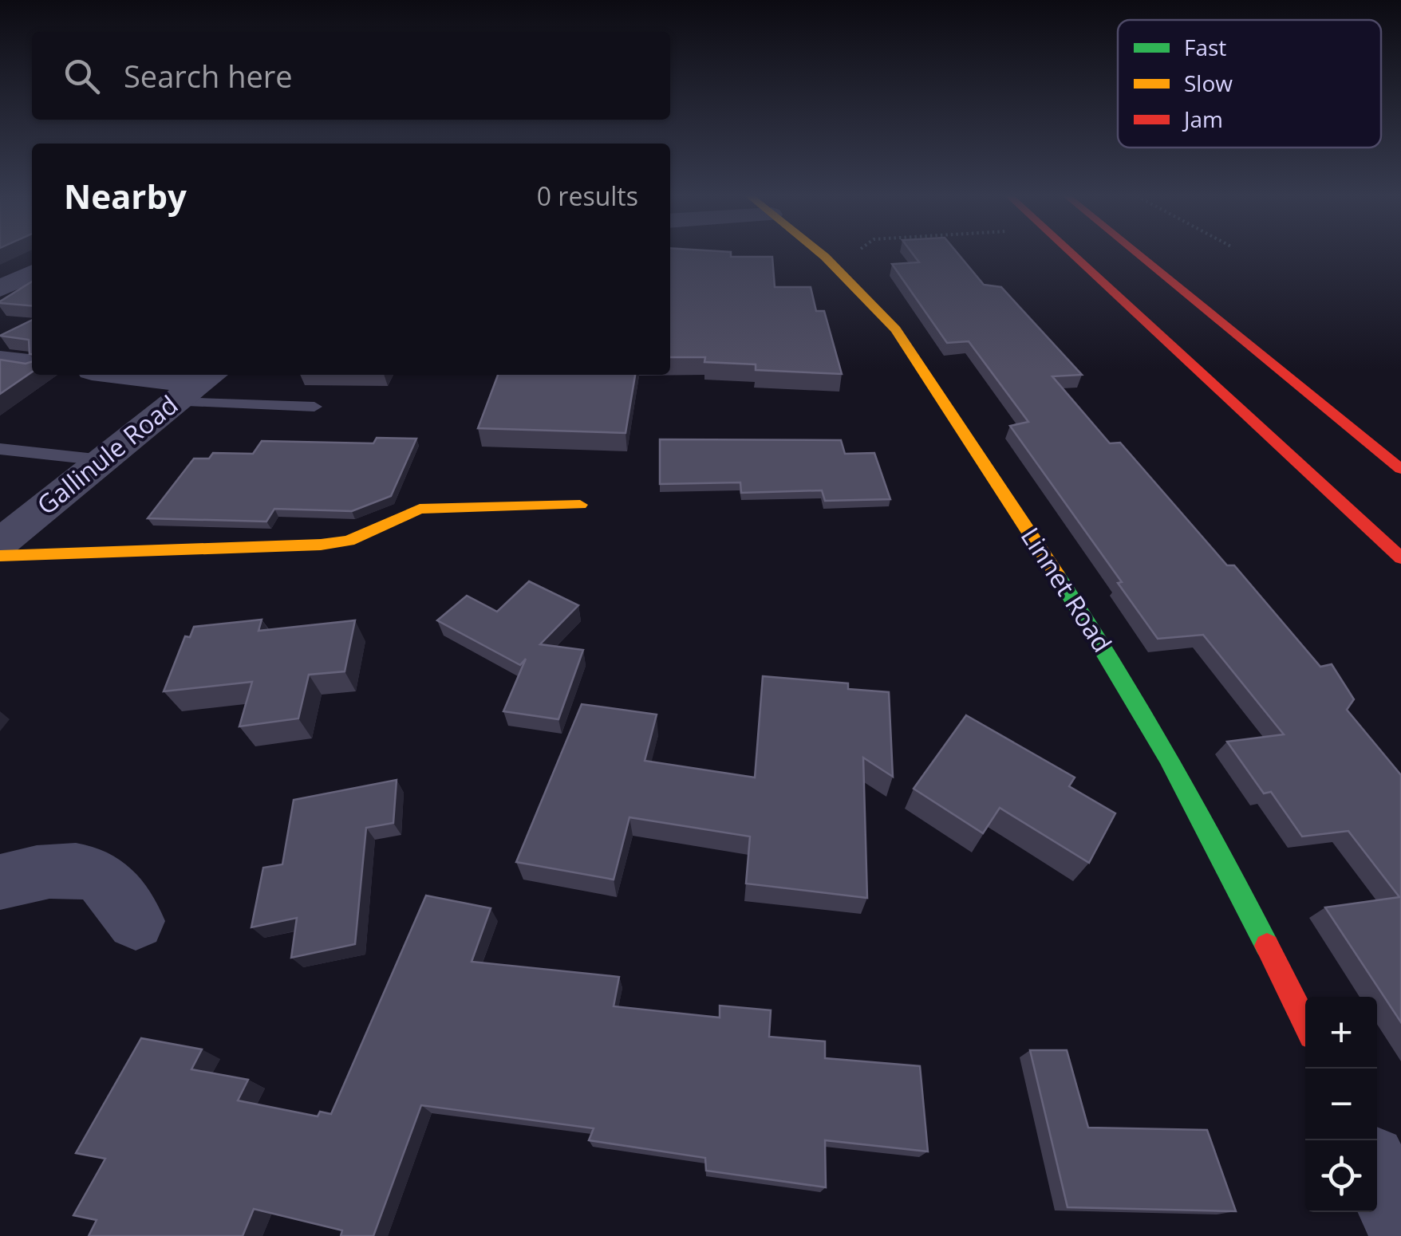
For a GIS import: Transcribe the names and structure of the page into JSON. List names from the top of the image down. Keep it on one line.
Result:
{"streets":{"main road":["Linnet Road"],"street":["Gallinule Road"]},"legend":["Fast","Slow","Jam"],"page":{"search":"Search here","heading":["Nearby","0 results"],"map_buttons":["+","−"]}}
